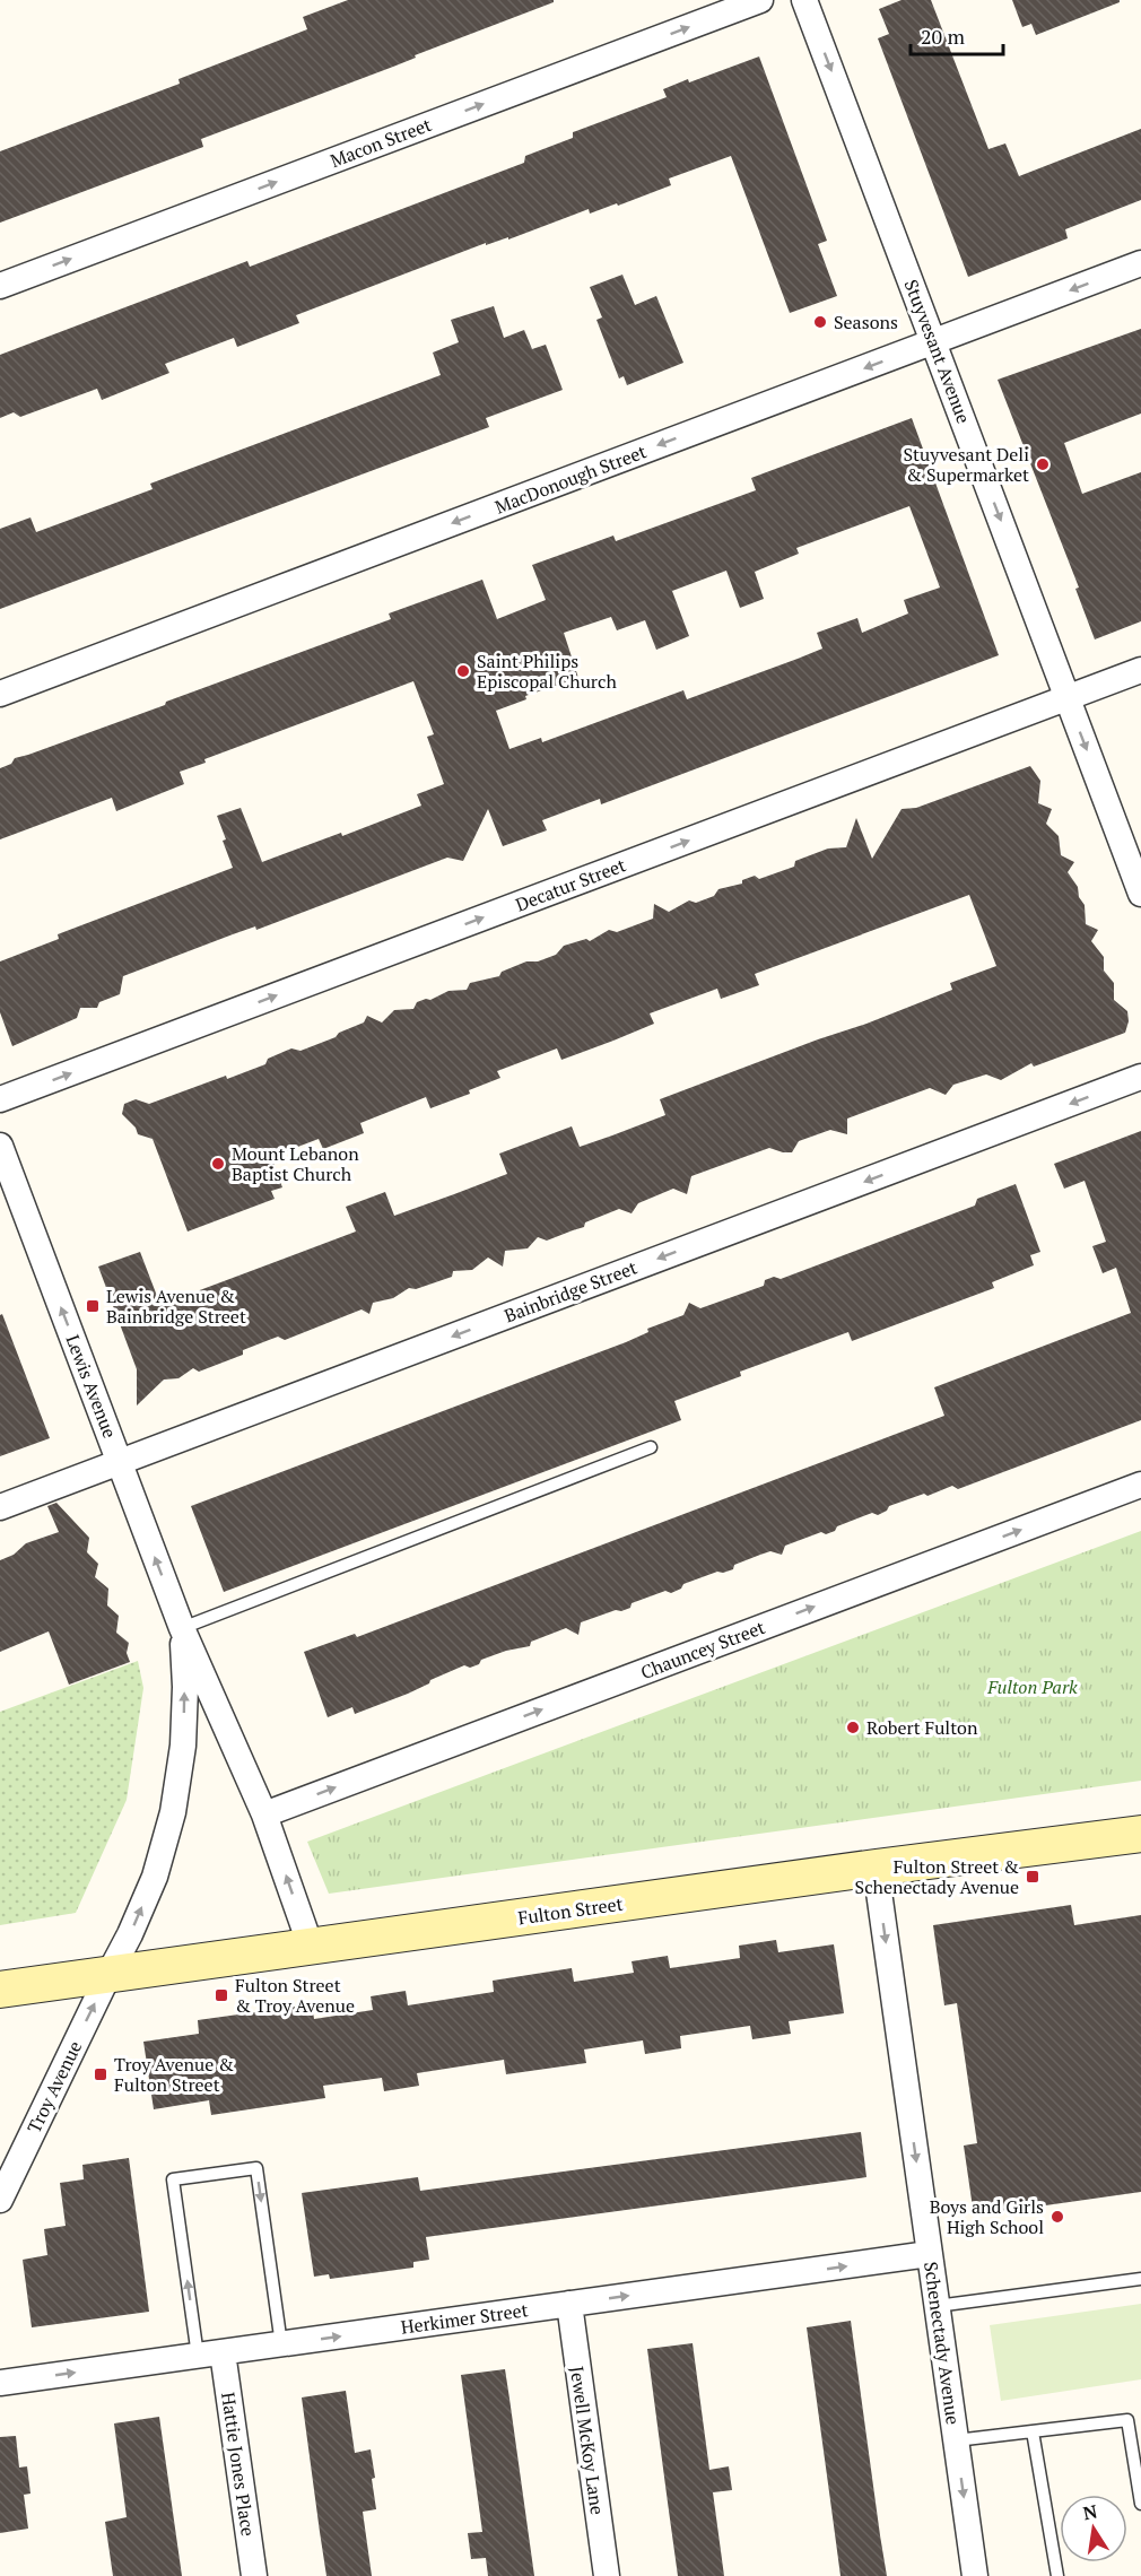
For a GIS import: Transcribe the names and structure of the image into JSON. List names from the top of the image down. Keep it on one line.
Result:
{"streets":{"main road":["Fulton Street"],"street":["Macon Street","Stuyvesant Avenue","MacDonough Street","Decatur Street","Bainbridge Street","Lewis Avenue","Chauncey Street","Troy Avenue","Herkimer Street","Schenectady Avenue","Jewell McKoy Lane","Hattie Jones Place"]},"crossings":[["Stuyvesant Avenue","MacDonough Street"],["Stuyvesant Avenue","Decatur Street"],["Bainbridge Street","Lewis Avenue"],["Lewis Avenue","Chauncey Street"],["Lewis Avenue","Fulton Street"],["Lewis Avenue","Troy Avenue"],["Fulton Street","Troy Avenue"],["Fulton Street","Schenectady Avenue"],["Herkimer Street","Schenectady Avenue"],["Herkimer Street","Jewell McKoy Lane"],["Herkimer Street","Hattie Jones Place"]],"one_way":["Macon Street","Stuyvesant Avenue","MacDonough Street","Decatur Street","Bainbridge Street","Lewis Avenue","Chauncey Street","Troy Avenue","Herkimer Street","Schenectady Avenue"],"parks":["Fulton Park"],"places":{"other":["Seasons","Stuyvesant Deli & Supermarket","Saint Philips Episcopal Church","Mount Lebanon Baptist Church","Robert Fulton","Boys and Girls High School"],"transit":["Lewis Avenue & Bainbridge Street","Fulton Street & Schenectady Avenue","Fulton Street & Troy Avenue","Troy Avenue & Fulton Street"]},"scale_bar":"20 m","north":"top"}
